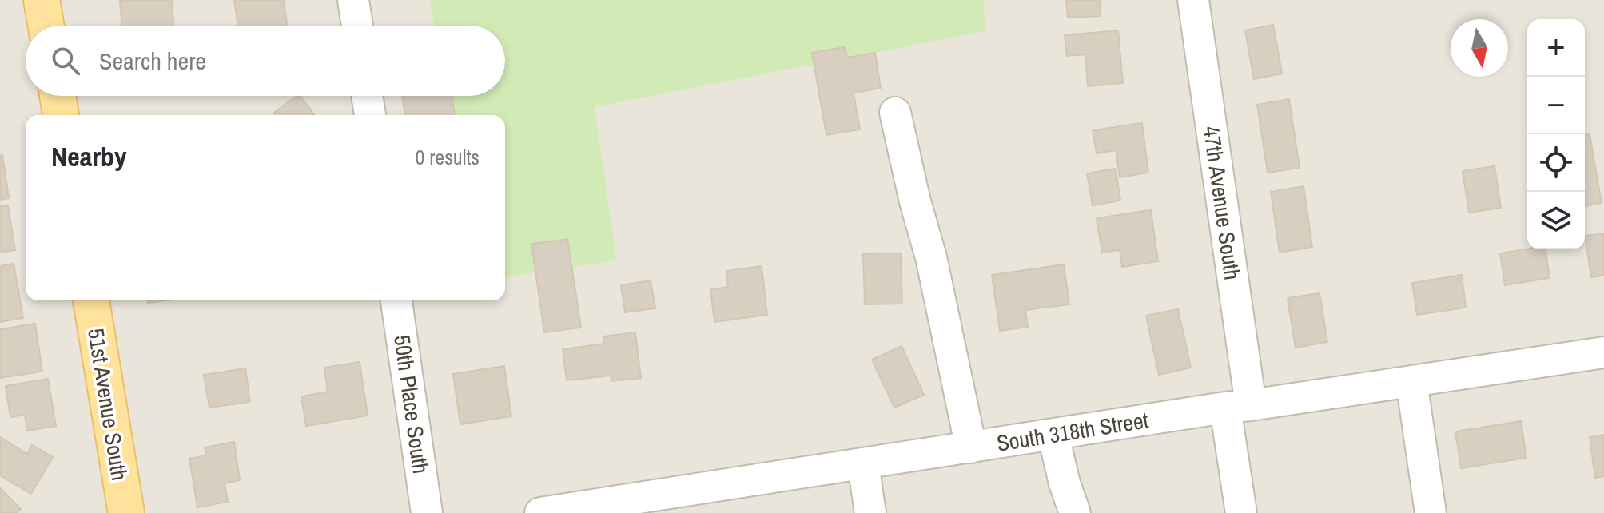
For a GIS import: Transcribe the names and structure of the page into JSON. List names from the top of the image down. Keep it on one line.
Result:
{"streets":{"main road":["51st Avenue South"],"street":["47th Avenue South","50th Place South","South 318th Street"]},"crossings":[["47th Avenue South","South 318th Street"]],"north":"bottom","page":{"map_buttons":["+","−"],"search":"Search here","heading":["Nearby","0 results"]}}
